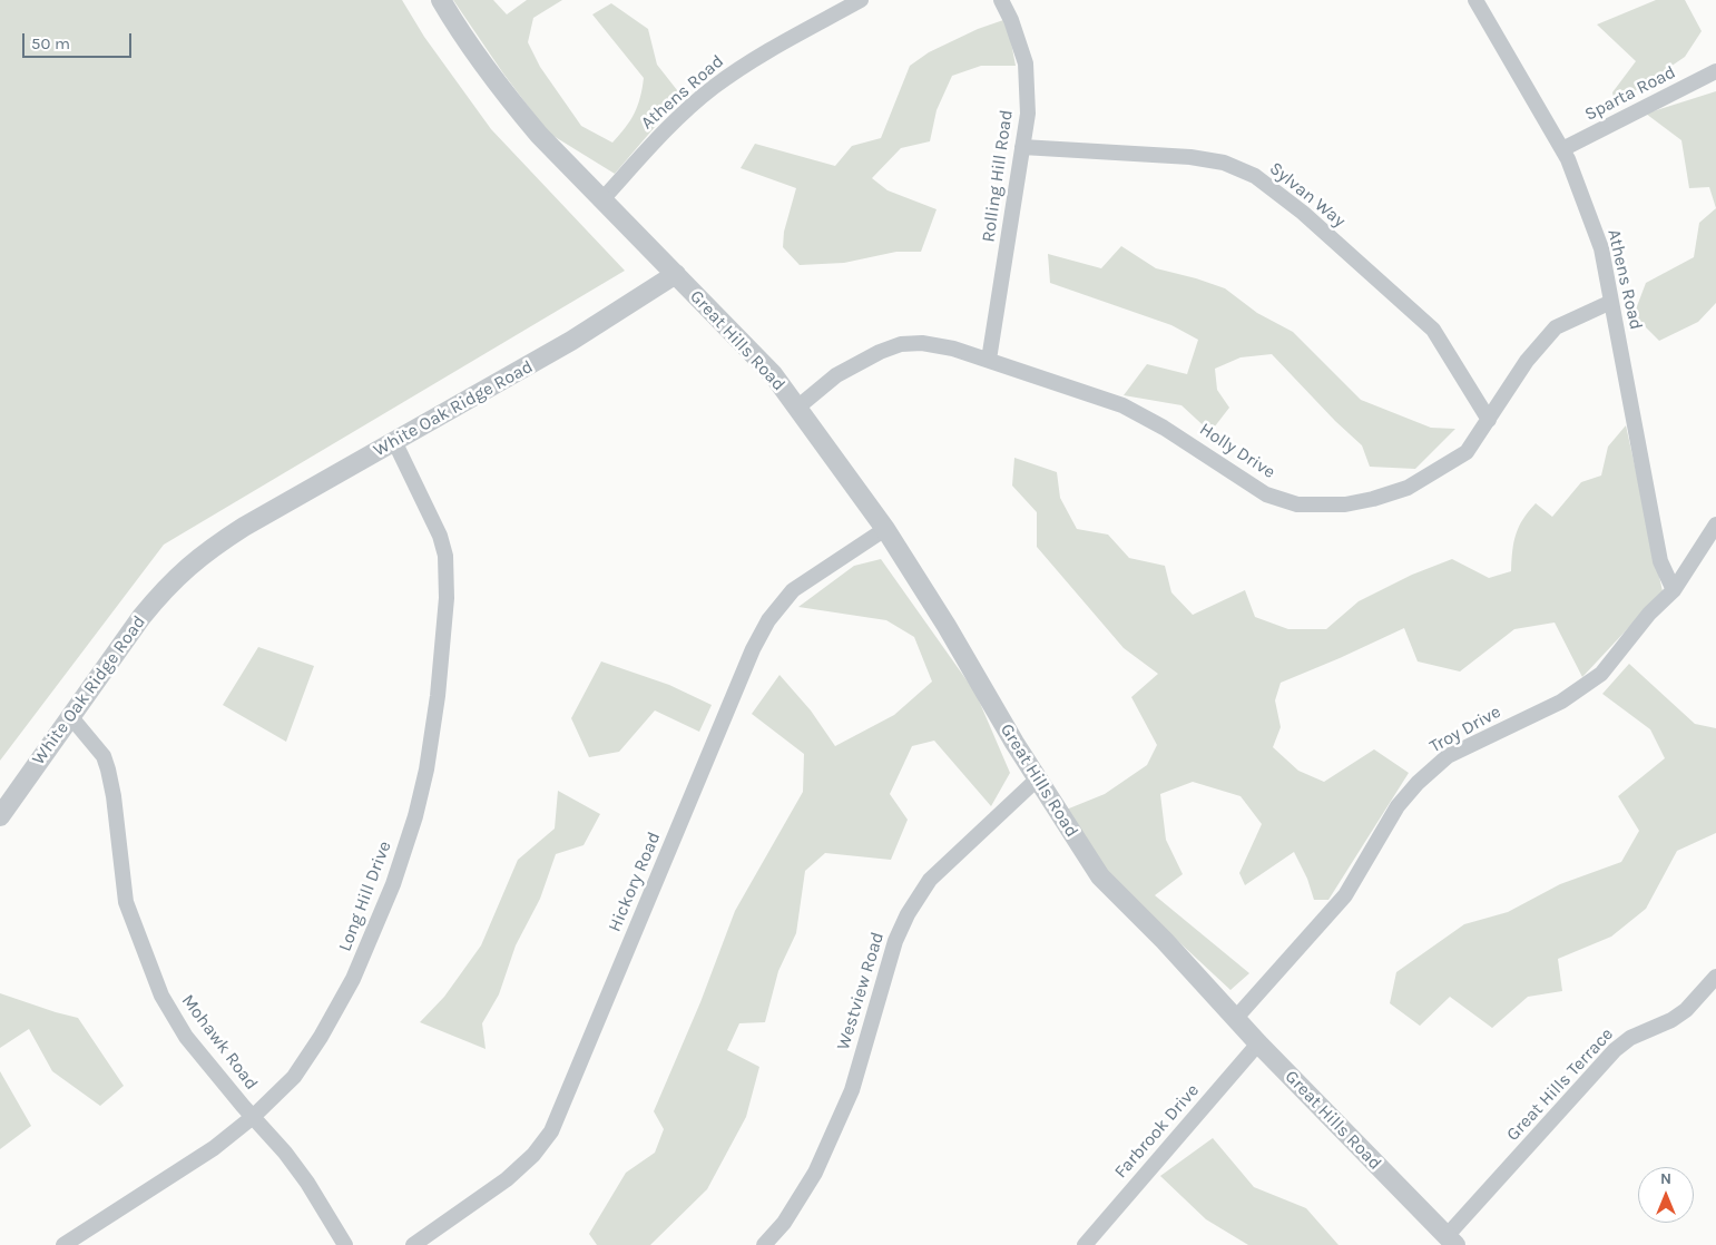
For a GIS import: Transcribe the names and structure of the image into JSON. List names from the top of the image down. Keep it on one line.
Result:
{"streets":{"street":["Athens Road","Sparta Road","Rolling Hill Road","Sylvan Way","Great Hills Road","White Oak Ridge Road","Holly Drive","Troy Drive","Hickory Road","Long Hill Drive","Westview Road","Mohawk Road","Great Hills Terrace","Farbrook Drive"]},"crossings":[["Athens Road","Sparta Road"],["Athens Road","Holly Drive"],["Athens Road","Troy Drive"],["Rolling Hill Road","Sylvan Way"],["Rolling Hill Road","Holly Drive"],["Sylvan Way","Holly Drive"],["Great Hills Road","White Oak Ridge Road"],["Great Hills Road","Holly Drive"],["Great Hills Road","Troy Drive"],["Great Hills Road","Hickory Road"],["Great Hills Road","Westview Road"],["Great Hills Road","Great Hills Terrace"],["Great Hills Road","Farbrook Drive"],["White Oak Ridge Road","Long Hill Drive"],["White Oak Ridge Road","Mohawk Road"],["Long Hill Drive","Mohawk Road"]],"scale_bar":"50 m","north":"top"}
